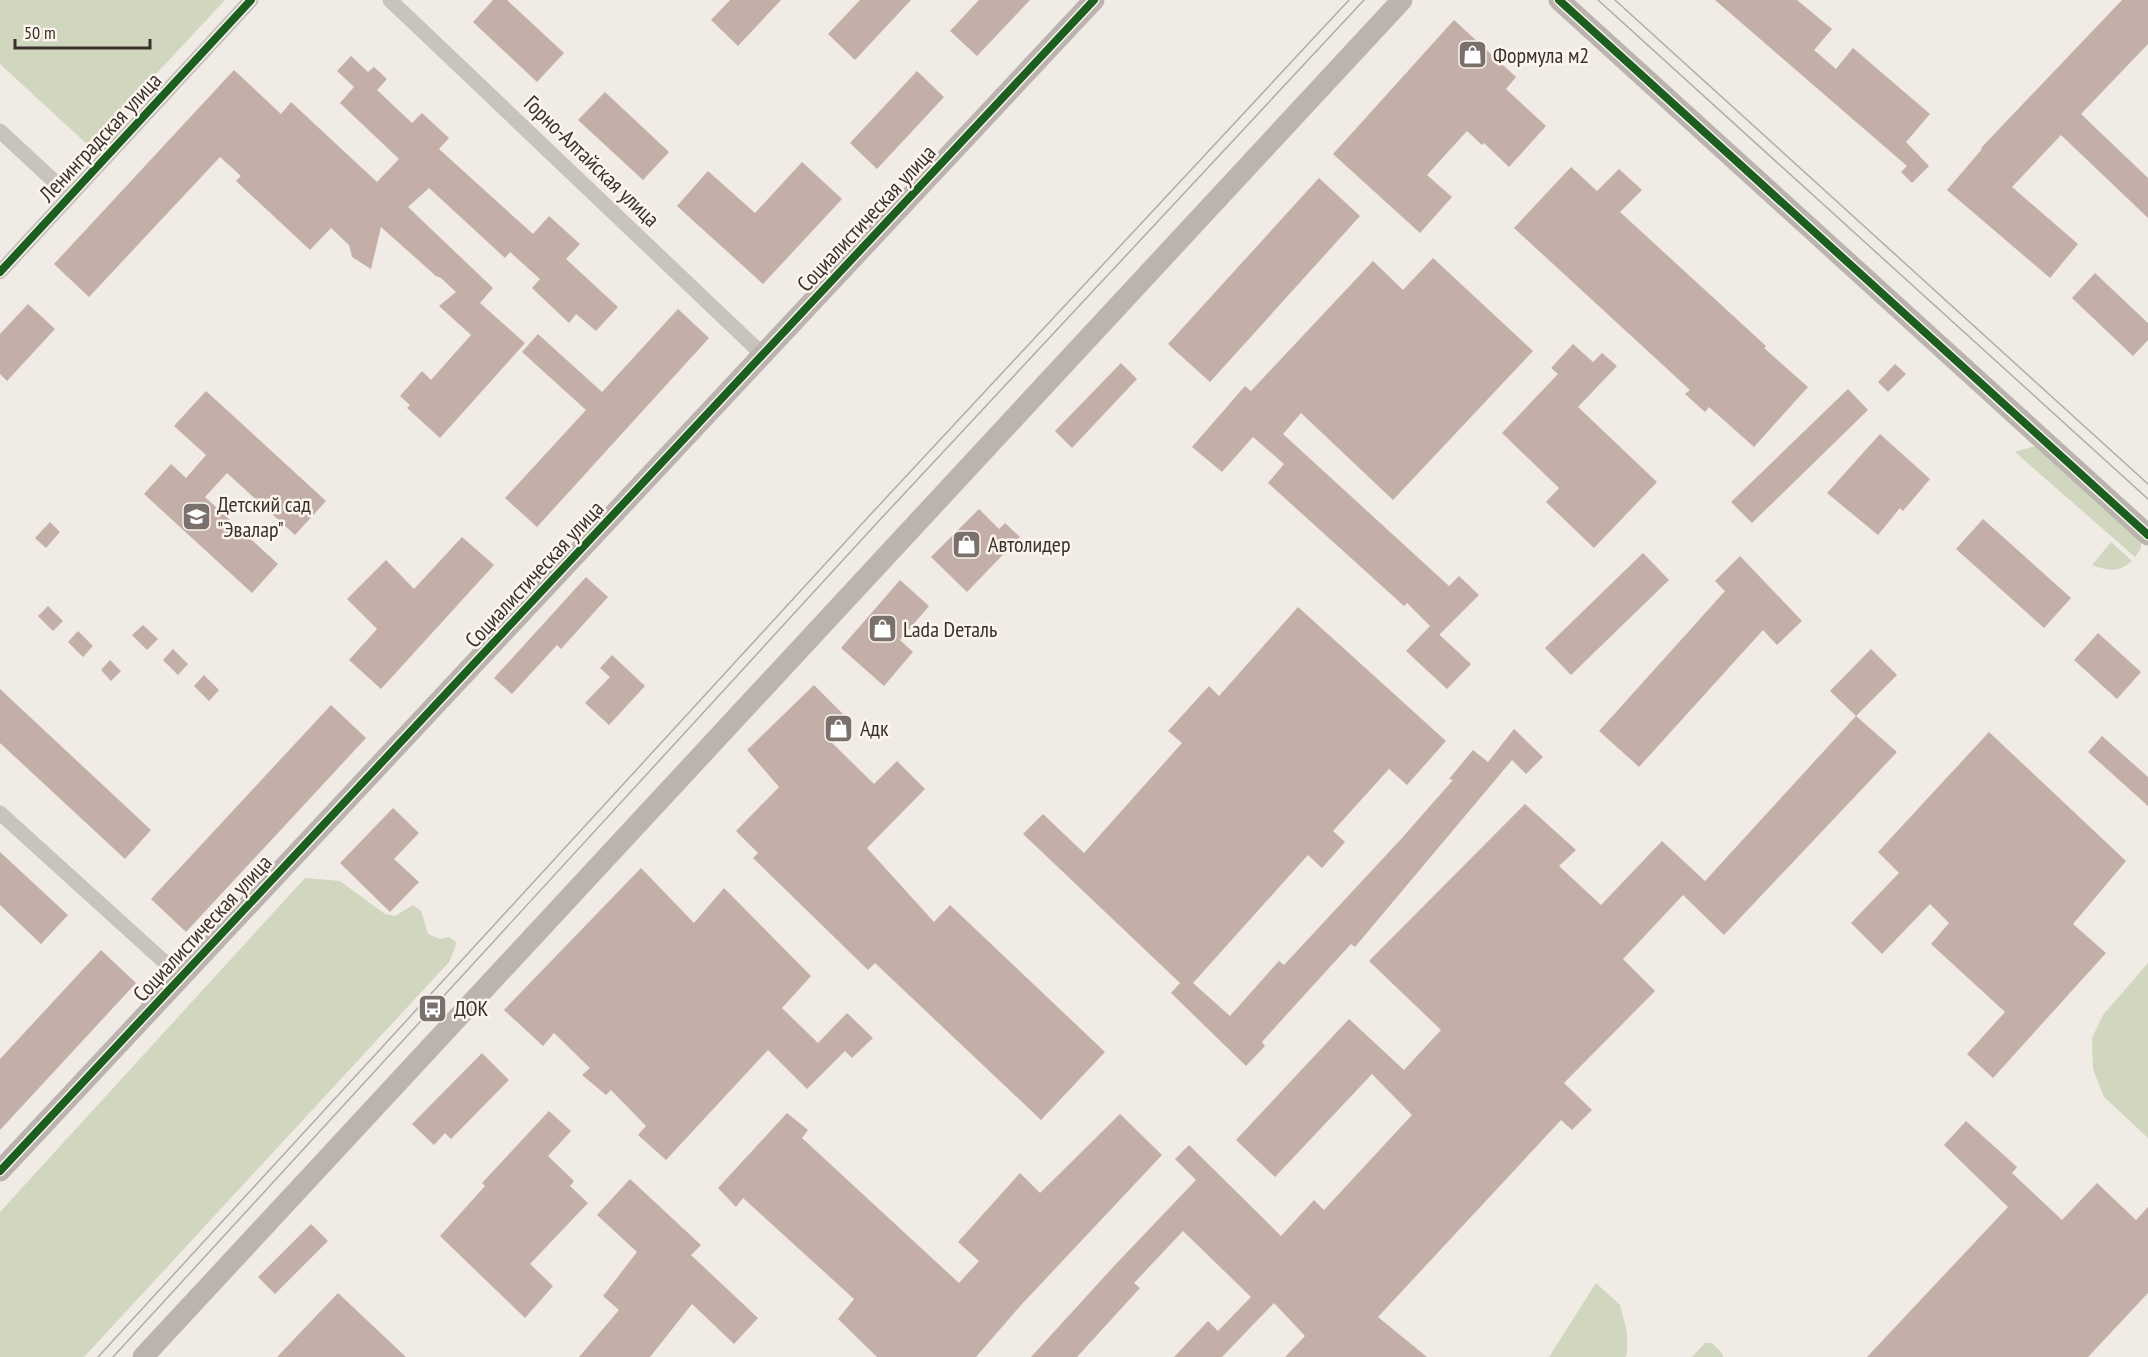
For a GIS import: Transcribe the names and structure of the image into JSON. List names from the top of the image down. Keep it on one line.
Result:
{"streets":{"street":["Ленинградская улица","Горно-Алтайская улица","Социалистическая улица"]},"crossings":[["Горно-Алтайская улица","Социалистическая улица"]],"places":{"shop":["Формула м2","Автолидер","Lada Dеталь","Адк"],"school or university":["Детский сад \"Эвалар\""],"bus stop":["ДОК"]},"scale_bar":"50 m"}
